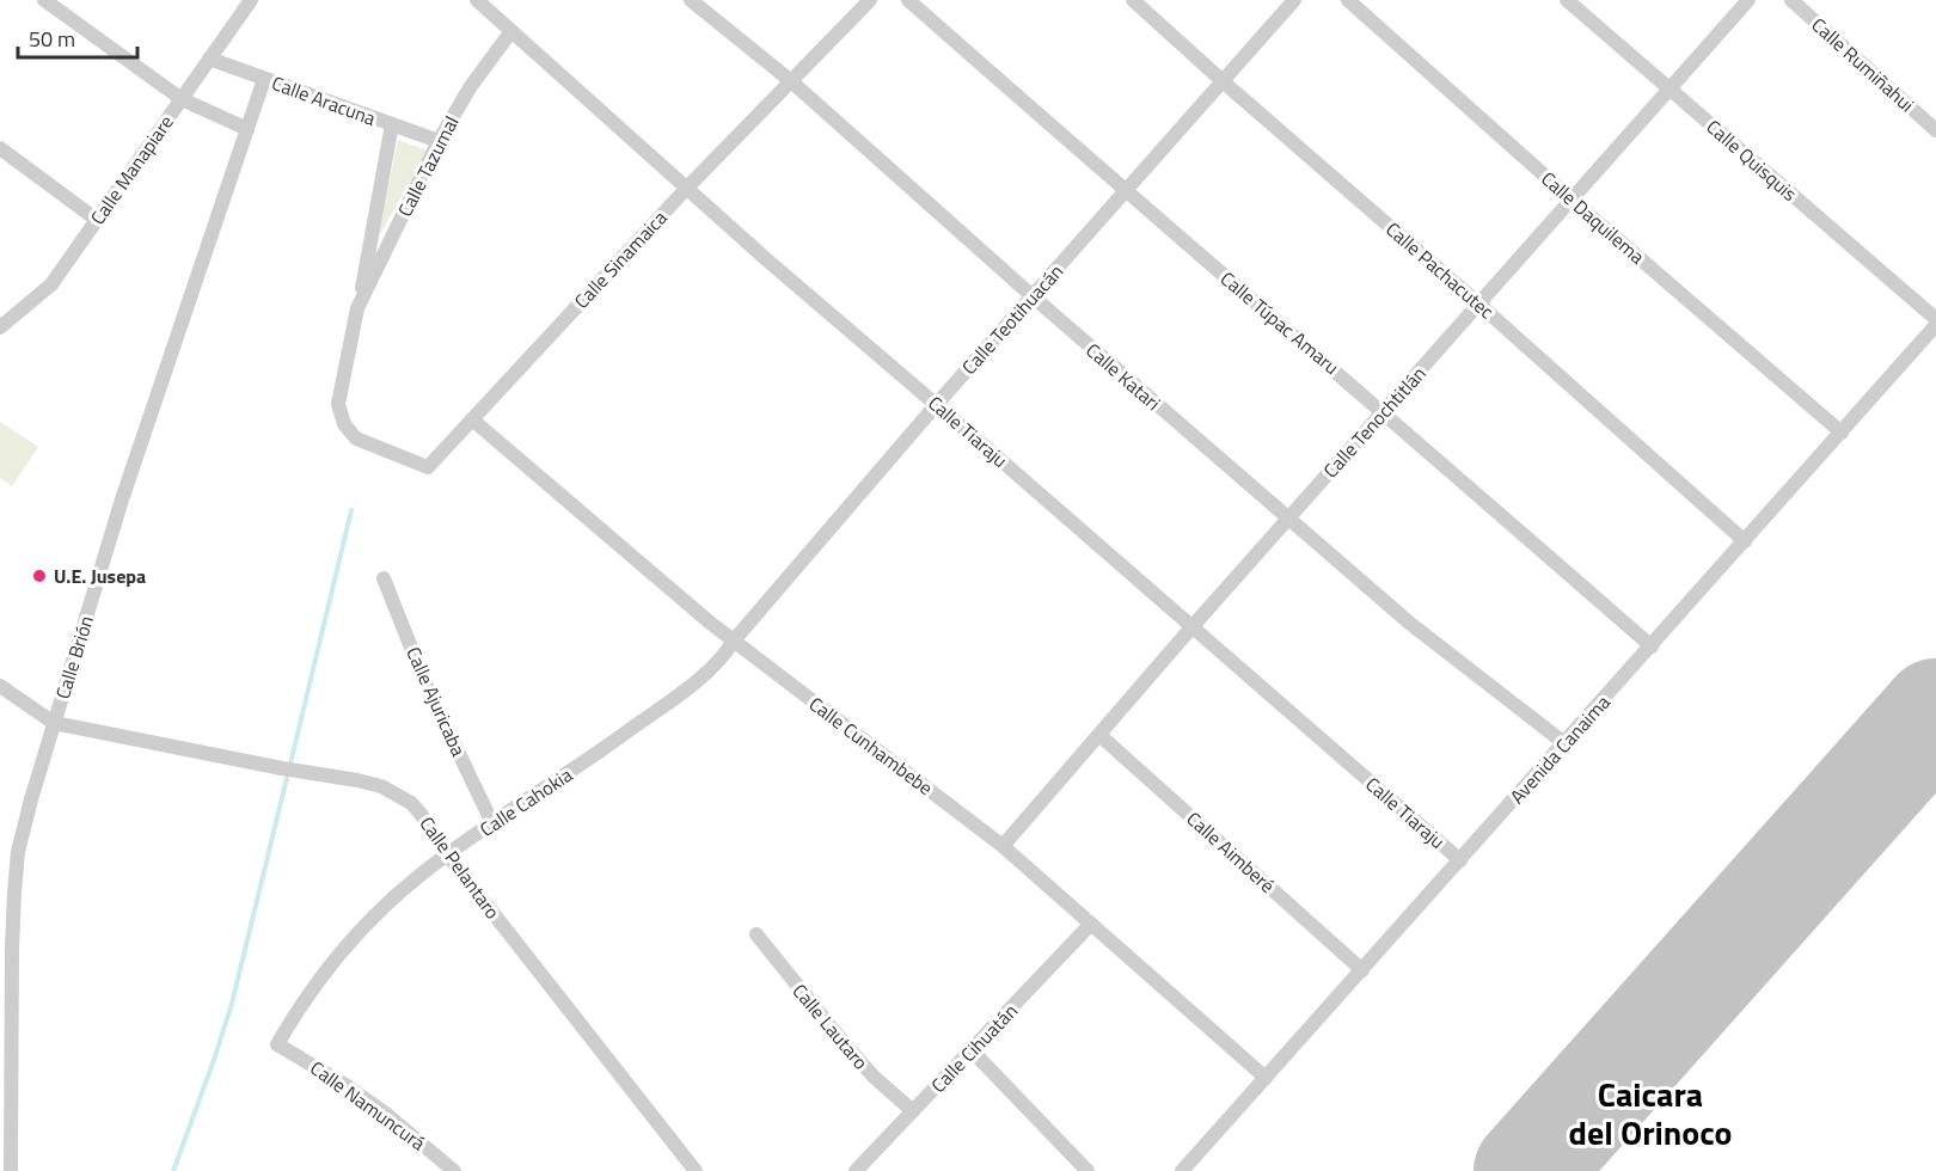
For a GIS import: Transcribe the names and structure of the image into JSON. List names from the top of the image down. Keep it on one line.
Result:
{"streets":{"street":["Calle Rumiñahui","Calle Aracuna","Calle Quisquis","Calle Tazumal","Calle Manapiare","Calle Daquilema","Calle Sinamaica","Calle Pachacutec","Calle Teotihuacán","Calle Túpac Amaru","Calle Katari","Calle Tenochtitlán","Calle Tiaraju","Calle Brión","Calle Ajuricaba","Calle Cunhambebe","Avenida Canaima","Calle Cahokia","Calle Aimberé","Calle Pelantaro","Calle Lautaro","Calle Cihuatán","Calle Namuncurá"]},"crossings":[["Calle Aracuna","Calle Tazumal"],["Calle Aracuna","Calle Manapiare"],["Calle Aracuna","Calle Brión"],["Calle Quisquis","Calle Tenochtitlán"],["Calle Tazumal","Calle Sinamaica"],["Calle Tazumal","Calle Tiaraju"],["Calle Daquilema","Calle Tenochtitlán"],["Calle Daquilema","Avenida Canaima"],["Calle Sinamaica","Calle Katari"],["Calle Sinamaica","Calle Tiaraju"],["Calle Sinamaica","Calle Cunhambebe"],["Calle Pachacutec","Calle Teotihuacán"],["Calle Pachacutec","Calle Tenochtitlán"],["Calle Pachacutec","Avenida Canaima"],["Calle Teotihuacán","Calle Túpac Amaru"],["Calle Teotihuacán","Calle Katari"],["Calle Teotihuacán","Calle Tiaraju"],["Calle Teotihuacán","Calle Cunhambebe"],["Calle Teotihuacán","Calle Cahokia"],["Calle Túpac Amaru","Calle Tenochtitlán"],["Calle Túpac Amaru","Avenida Canaima"],["Calle Katari","Calle Tenochtitlán"],["Calle Katari","Avenida Canaima"],["Calle Tenochtitlán","Calle Tiaraju"],["Calle Tenochtitlán","Calle Cunhambebe"],["Calle Tenochtitlán","Calle Aimberé"],["Calle Tiaraju","Avenida Canaima"],["Calle Brión","Calle Pelantaro"],["Calle Ajuricaba","Calle Cahokia"],["Calle Cunhambebe","Avenida Canaima"],["Calle Cunhambebe","Calle Cahokia"],["Calle Cunhambebe","Calle Cihuatán"],["Avenida Canaima","Calle Aimberé"],["Calle Cahokia","Calle Pelantaro"],["Calle Cahokia","Calle Namuncurá"],["Calle Lautaro","Calle Cihuatán"]],"districts":["Caicara del Orinoco"],"places":["U.E. Jusepa"],"scale_bar":"50 m"}
